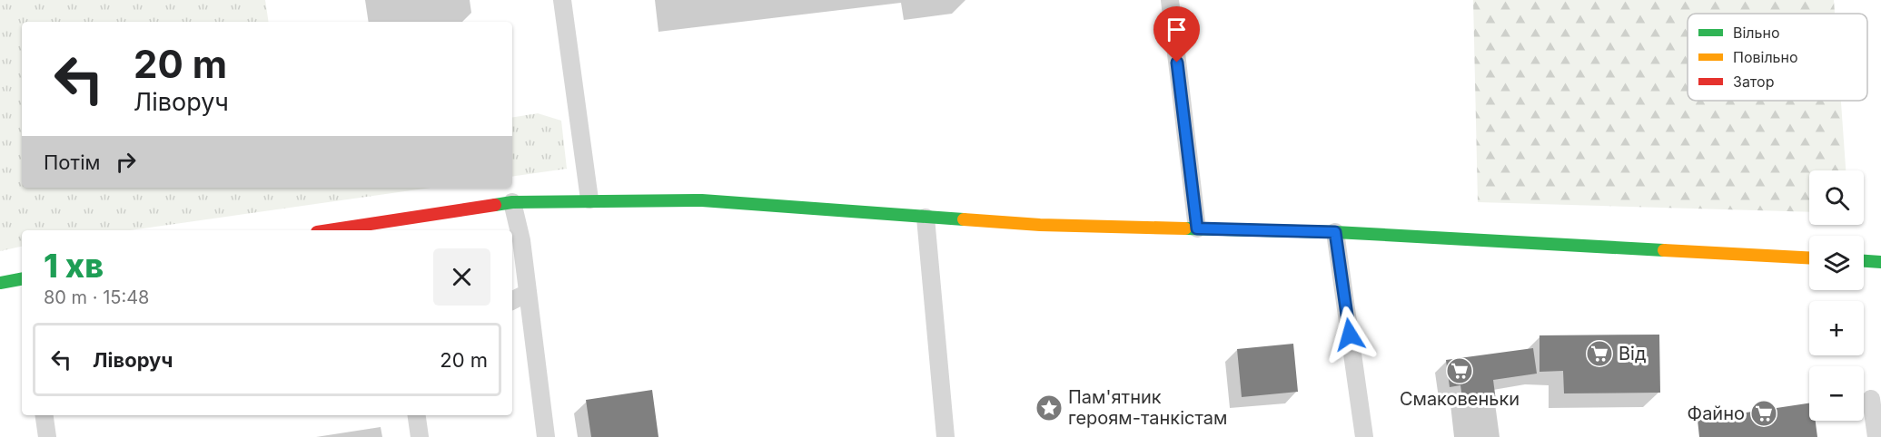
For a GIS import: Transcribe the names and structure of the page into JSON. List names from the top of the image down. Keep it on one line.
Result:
{"places":{"supermarket":["Від","Смаковеньки","Файно"],"place":["Пам'ятник героям-танкістам"]},"legend":["Вільно","Повільно","Затор"],"page":{"turn":["20 m","Ліворуч"],"then":"Потім","map_buttons":["+","−"],"heading":["1 хв","80 m · 15:48"],"list":[{"name":"Ліворуч","value":"20 m"}]}}
